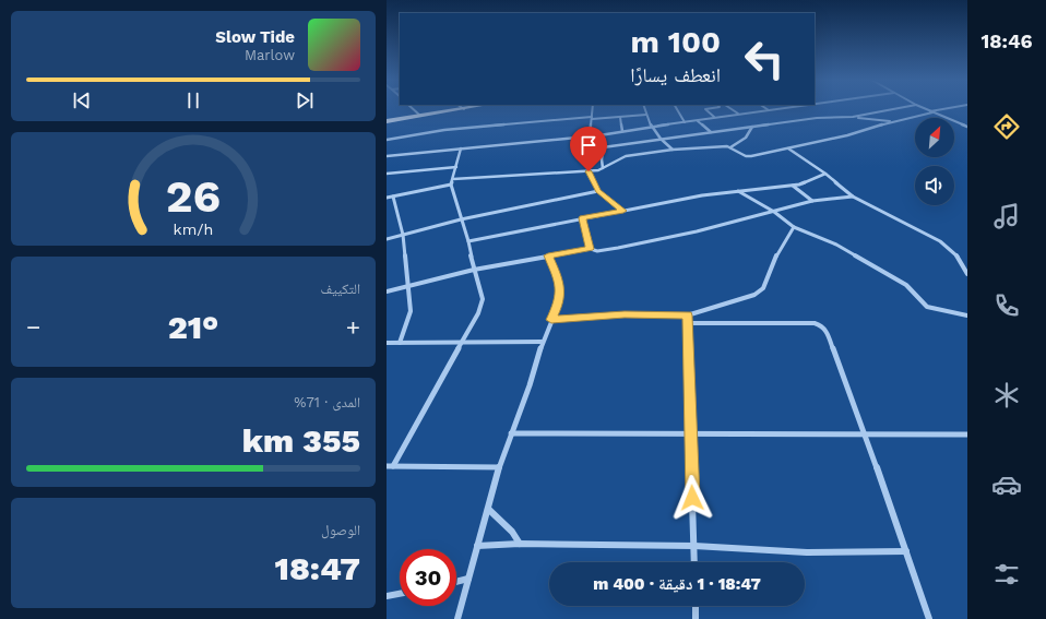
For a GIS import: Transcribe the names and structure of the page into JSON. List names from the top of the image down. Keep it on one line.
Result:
{"north":"top right","page":{"tabs":"18:46","turn":["100 m","انعطف يسارًا"],"song":["Slow Tide","Marlow"],"tile":["التكييف",["المدى · 71%","355 km"],["الوصول","18:47"]],"heat":["−","21°","+"],"limit":"30","trip":"18:47 · 1 دقيقة · 400 m","gauge":["26","km/h"]}}
